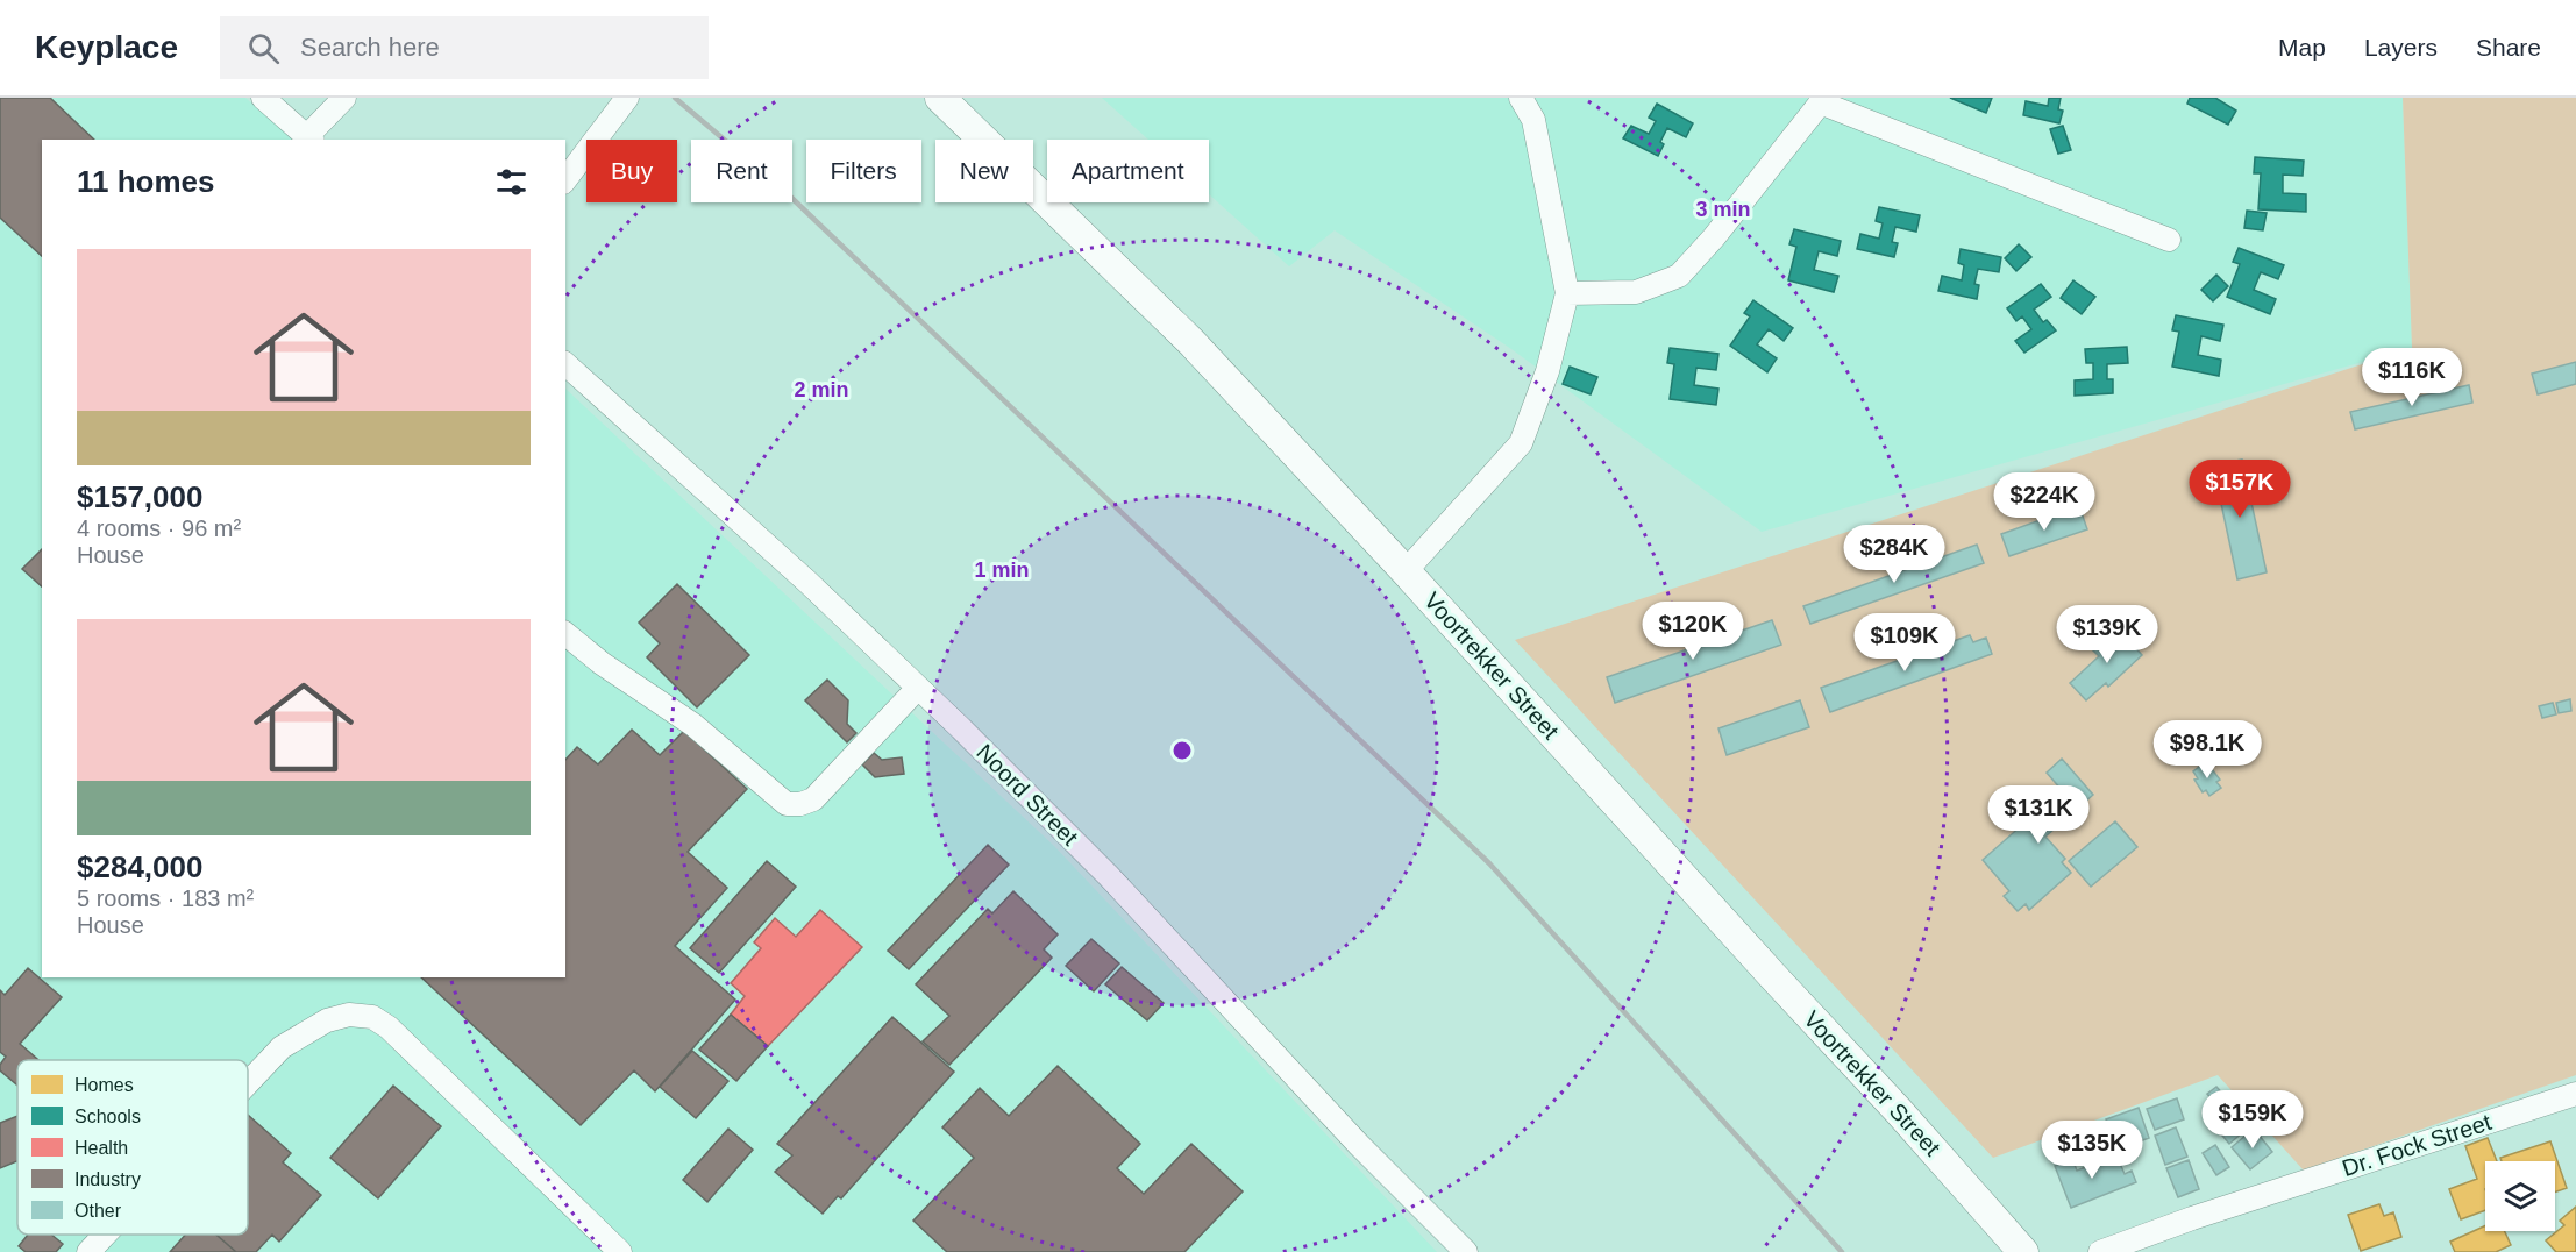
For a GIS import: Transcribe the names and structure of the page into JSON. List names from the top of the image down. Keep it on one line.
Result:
{"streets":{"main road":["Voortrekker Street"],"street":["Noord Street","Dr. Fock Street"]},"legend":["Homes","Schools","Health","Industry","Other"],"page":{"header":"Keyplace","search":"Search here","nav":["Map","Layers","Share"],"chip":["Buy","Rent","Filters","New","Apartment"],"heading":"11 homes","list":[{"name":"$157,000","note":"4 rooms · 96 m² · House"},{"name":"$284,000","note":"5 rooms · 183 m² · House"}],"price":["$116K","$157K","$224K","$284K","$120K","$139K","$109K","$98.1K","$131K","$159K","$135K"]},"rings":["3 min","2 min","1 min"]}
